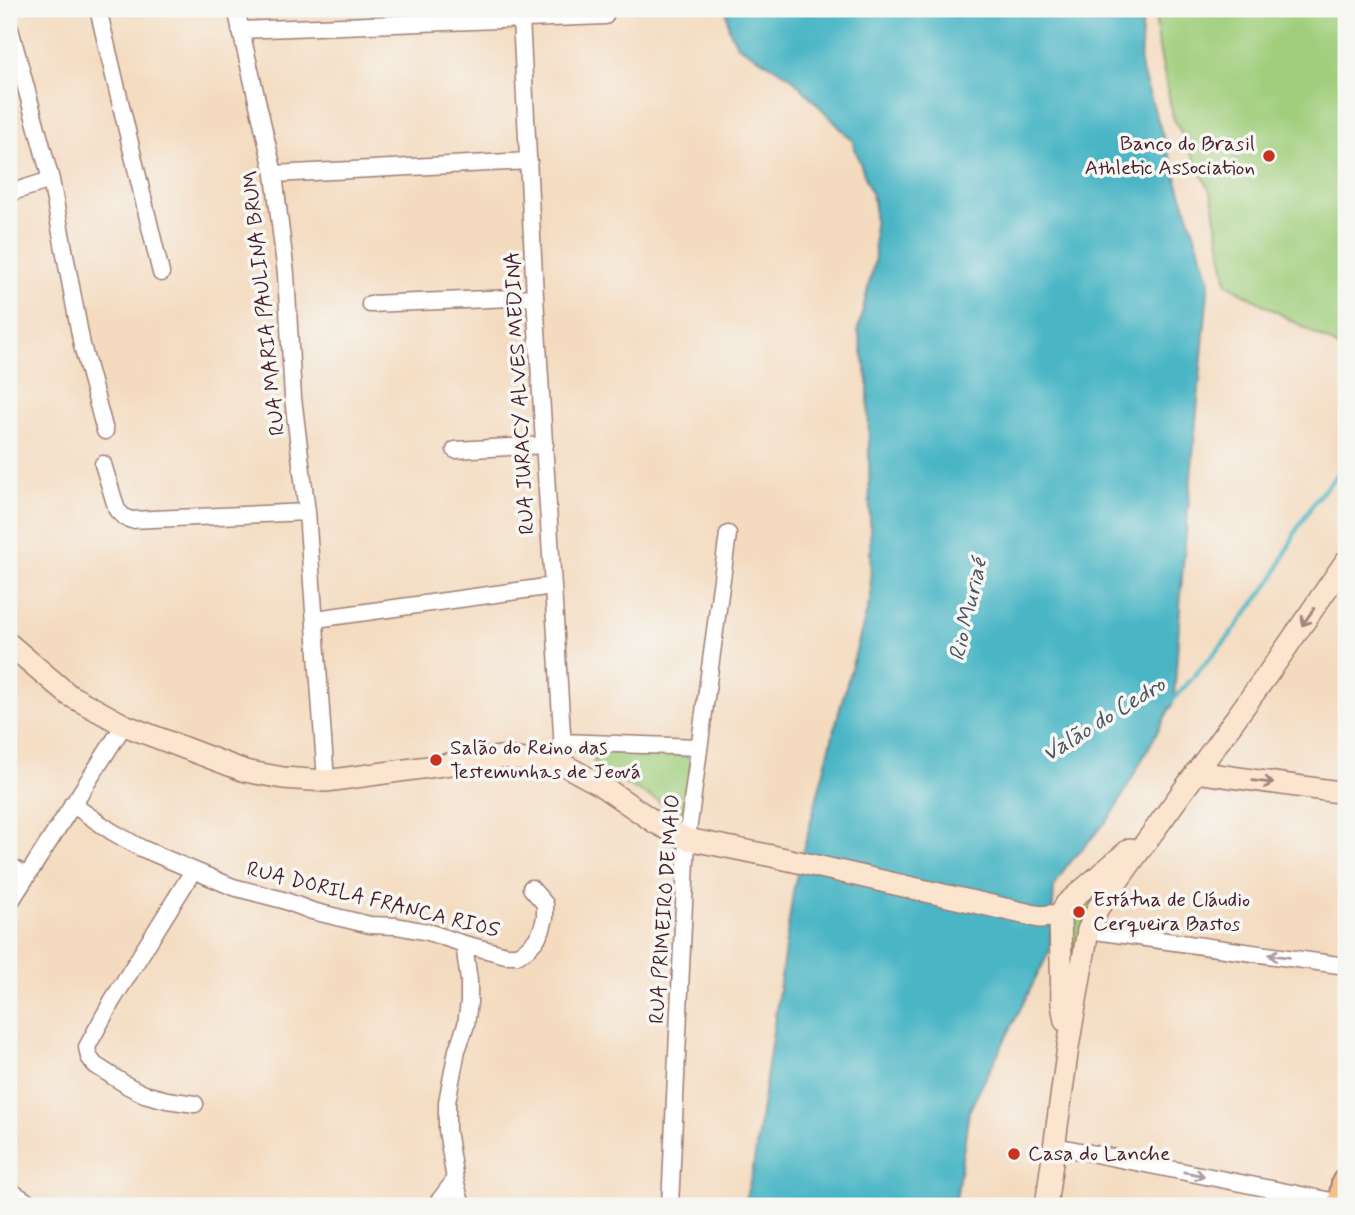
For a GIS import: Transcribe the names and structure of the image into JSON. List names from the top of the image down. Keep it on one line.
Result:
{"streets":{"street":["RUA MARIA PAULINA BRUM","RUA JURACY ALVES MEDINA","RUA DORILA FRANCA RIOS","RUA PRIMEIRO DE MAIO"]},"water":["Rio Muriaé","Valão do Cedro"],"places":["Banco do Brasil Athletic Association","Salão do Reino das Testemunhas de Jeová","Estátua de Cláudio Cerqueira Bastos","Casa do Lanche"]}
